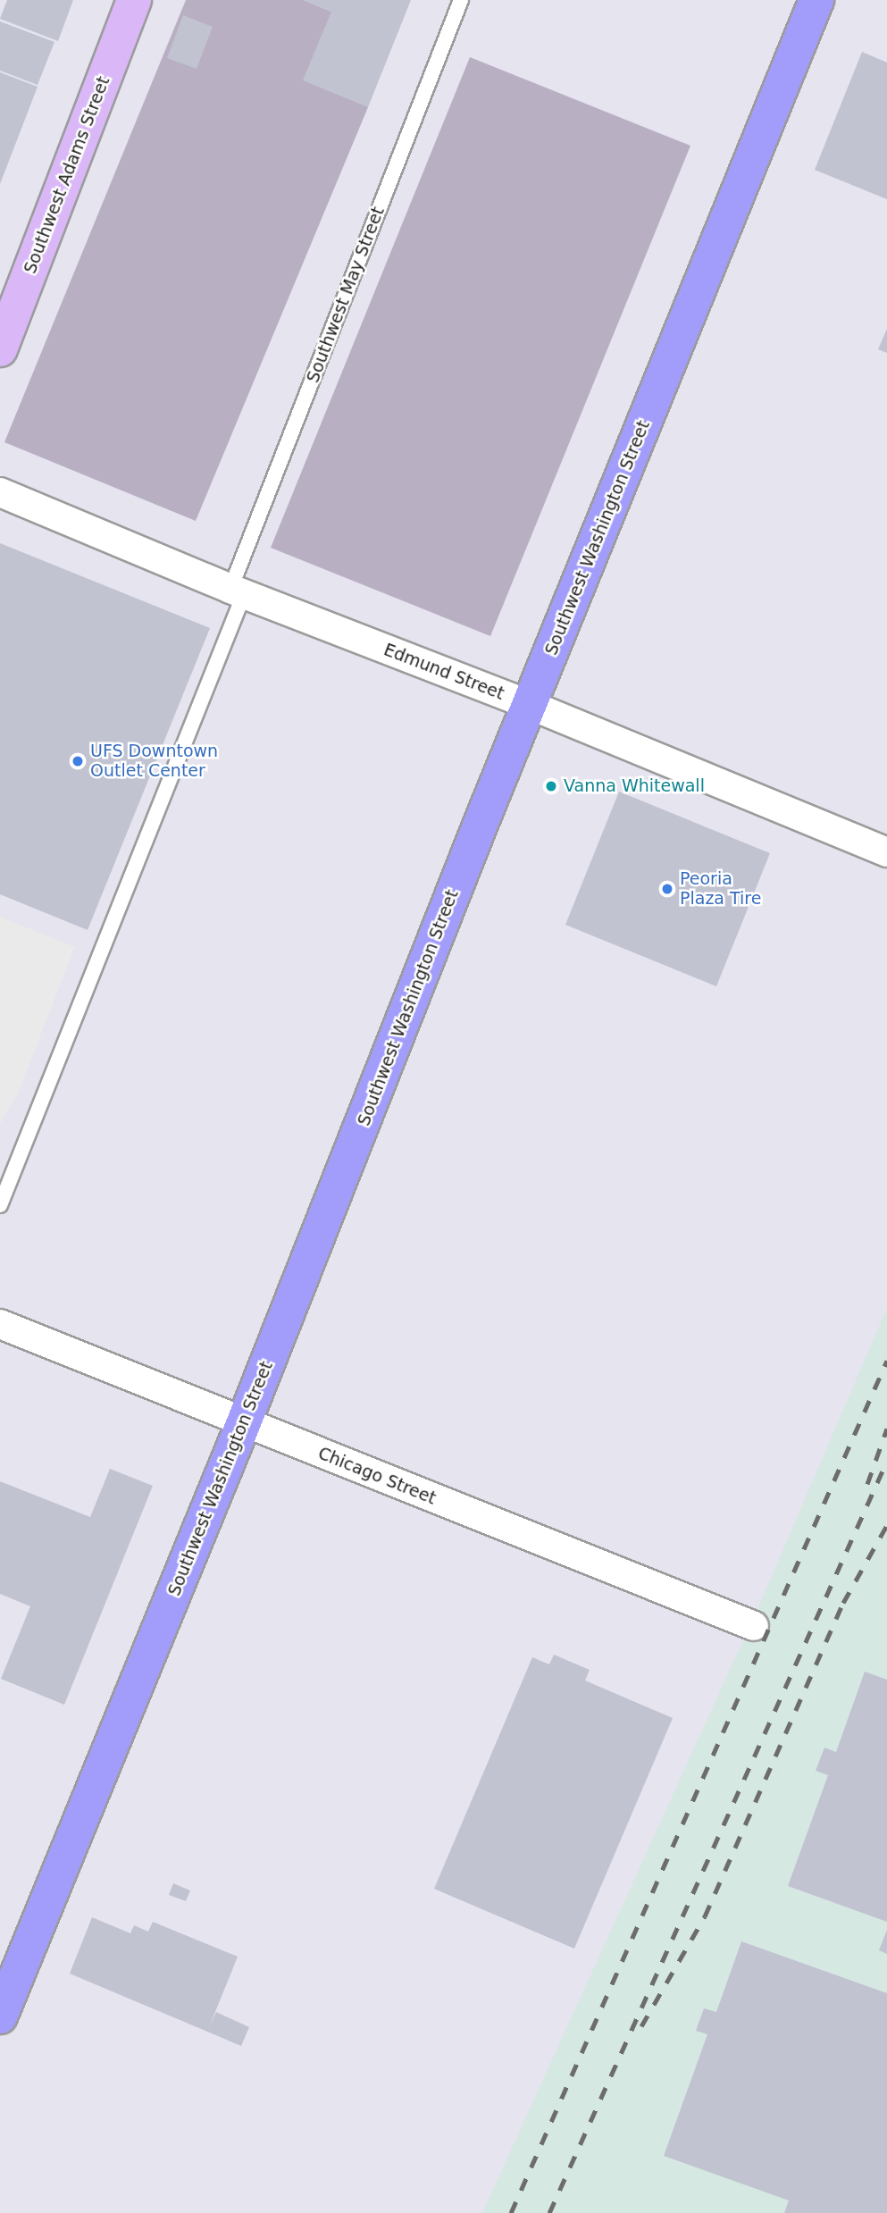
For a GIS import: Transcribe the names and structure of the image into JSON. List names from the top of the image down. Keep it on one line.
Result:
{"streets":{"main road":["Southwest Adams Street","Southwest Washington Street"],"street":["Edmund Street","Chicago Street"],"lane":["Southwest May Street"]},"crossings":[["Southwest May Street","Edmund Street"],["Southwest Washington Street","Edmund Street"],["Southwest Washington Street","Chicago Street"]],"places":["UFS Downtown Outlet Center","Vanna Whitewall","Peoria Plaza Tire"]}
